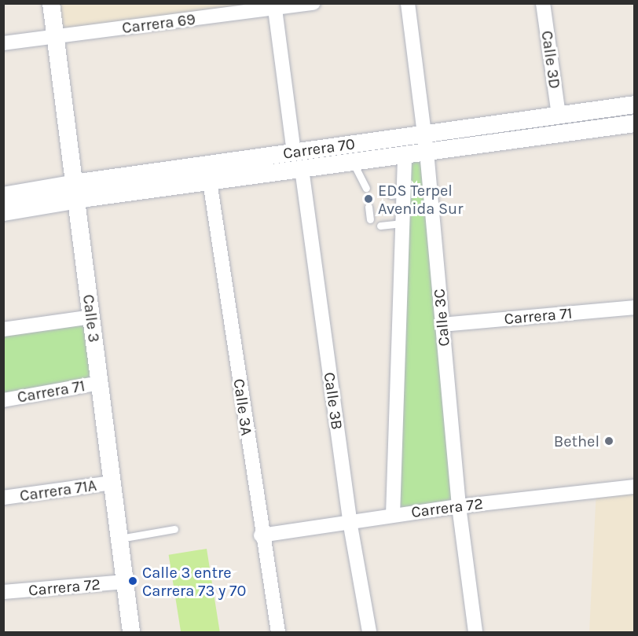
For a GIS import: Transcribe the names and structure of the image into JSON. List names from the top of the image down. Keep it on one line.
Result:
{"streets":{"street":["Carrera 69","Calle 3D","Carrera 70","Carrera 71","Calle 3C","Calle 3","Calle 3B","Calle 3A","Carrera 71A","Carrera 72"]},"crossings":[["Carrera 69","Calle 3"],["Calle 3D","Carrera 70"],["Carrera 70","Calle 3C"],["Carrera 70","Calle 3"],["Carrera 70","Calle 3B"],["Carrera 70","Calle 3A"],["Carrera 71","Calle 3C"],["Carrera 71","Calle 3"],["Calle 3C","Carrera 72"],["Calle 3","Carrera 71A"],["Calle 3","Carrera 72"],["Calle 3B","Carrera 72"],["Calle 3A","Carrera 72"]],"places":["EDS Terpel Avenida Sur","Bethel","Calle 3 entre Carrera 73 y 70"]}
